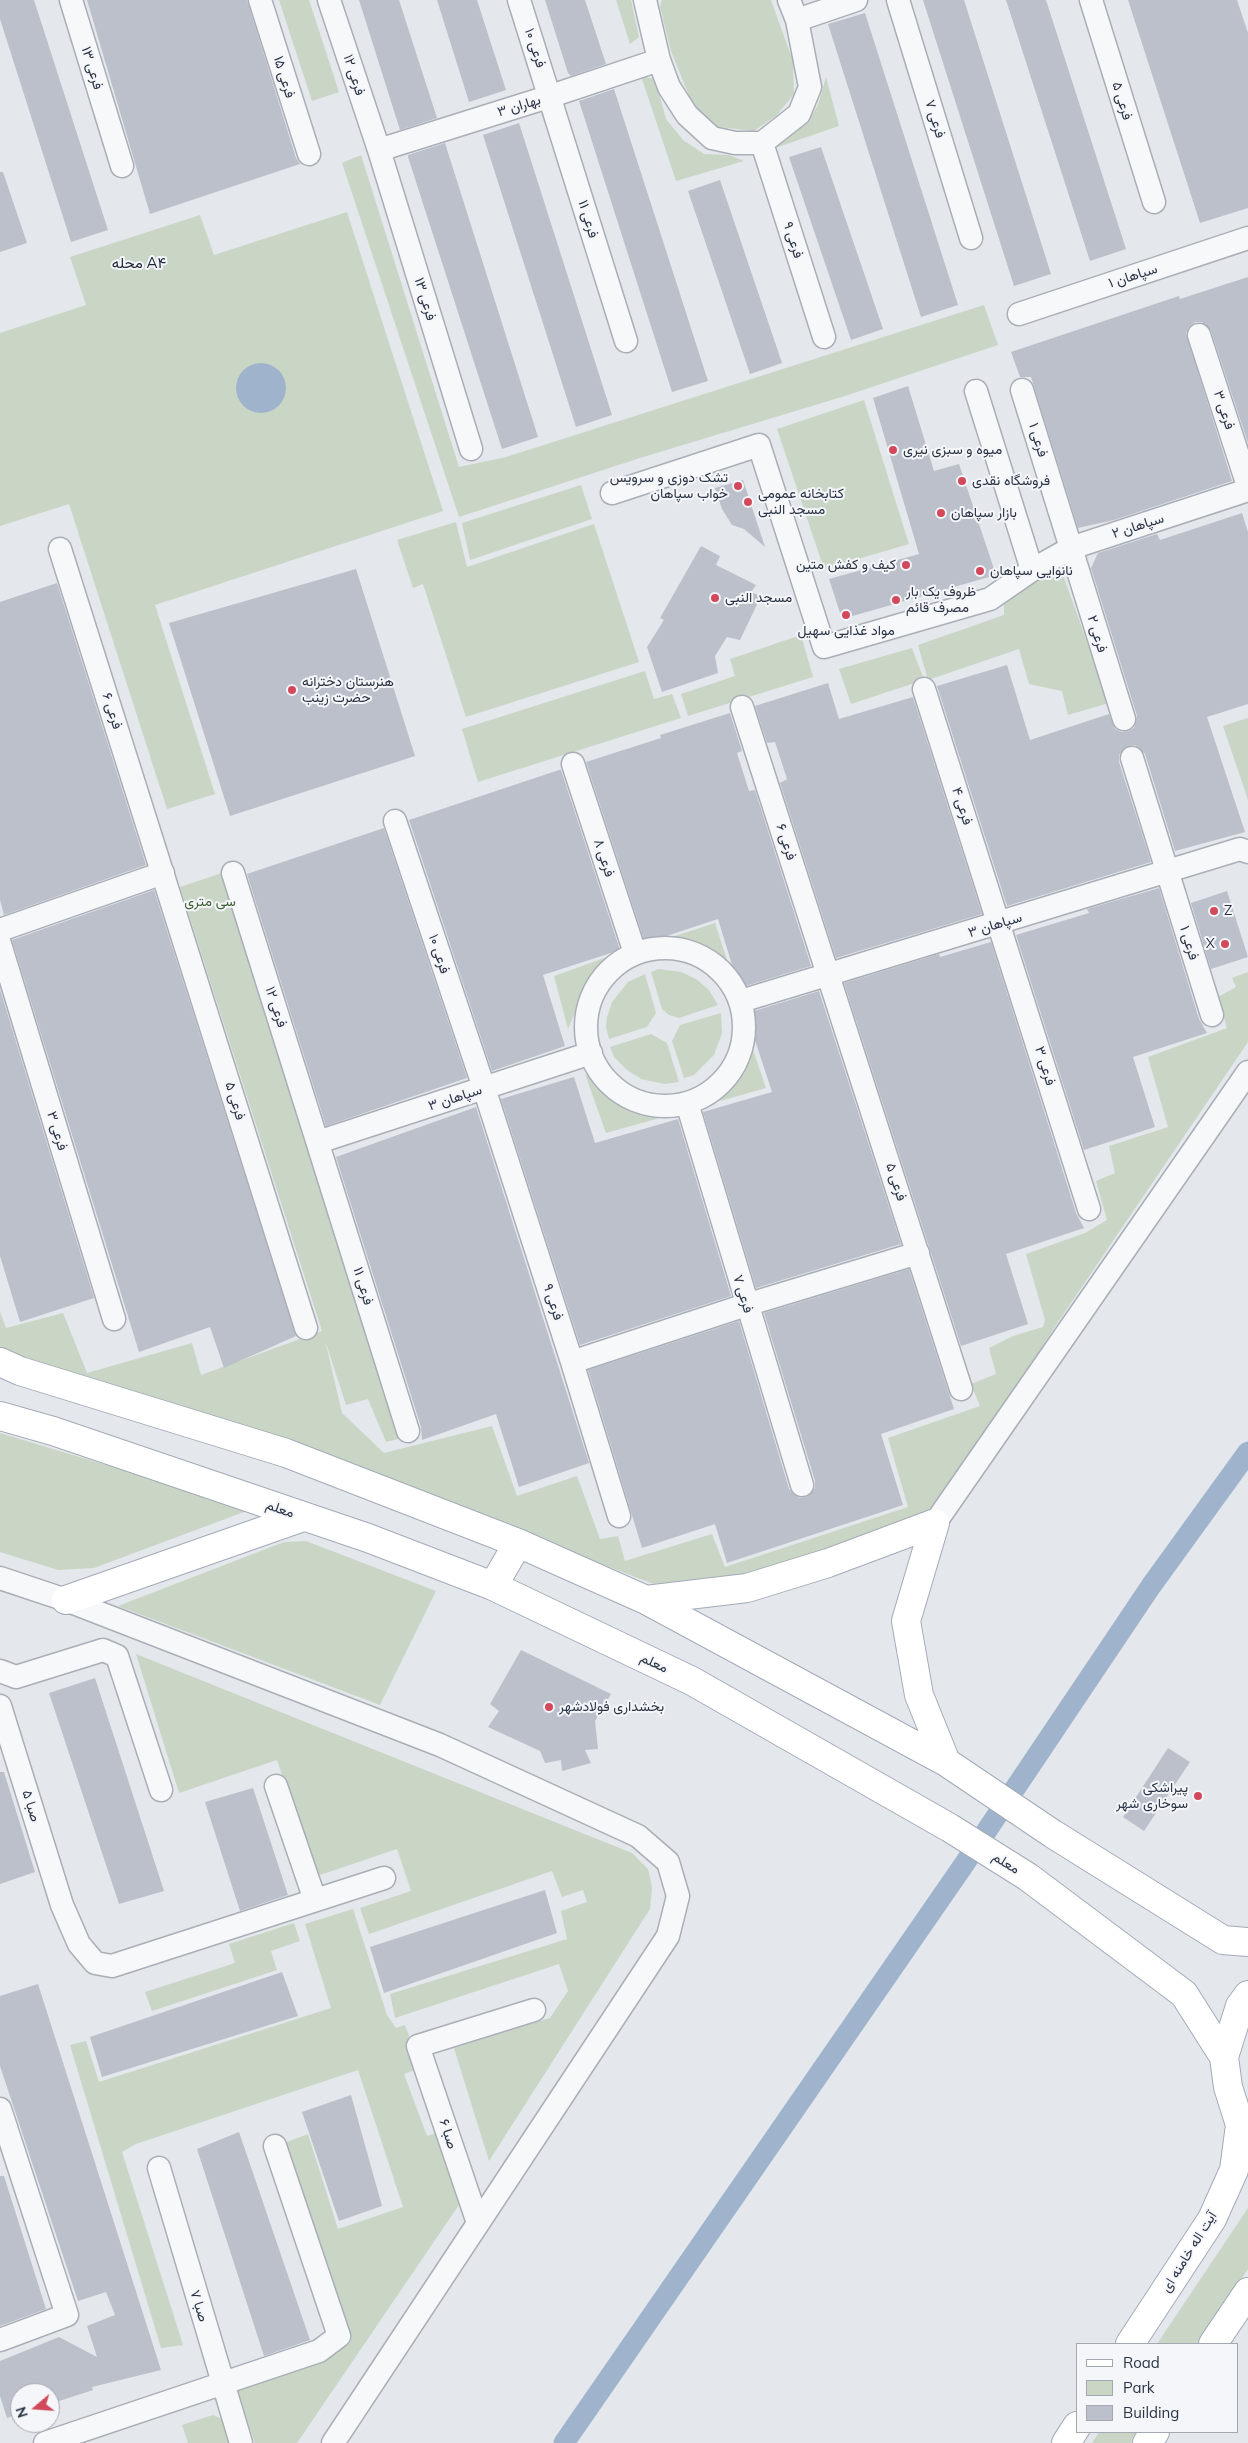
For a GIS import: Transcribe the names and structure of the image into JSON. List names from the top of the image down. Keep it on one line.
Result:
{"streets":{"main road":["معلم","آیت اله خامنه ای"],"street":["فرعی ۱۰","فرعی ۱۳","فرعی ۱۲","فرعی ۱۵","فرعی ۵","بهاران ۳","فرعی ۷","فرعی ۱۱","فرعی ۹","سپاهان ۱","فرعی ۳","فرعی ۱","سپاهان ۲","فرعی ۲","فرعی ۶","فرعی ۴","فرعی ۸","سپاهان ۳","صبا ۵","صبا ۶","صبا ۷"]},"crossings":[["فرعی ۱۰","بهاران ۳"],["فرعی ۱۰","فرعی ۱۱"],["فرعی ۱۰","فرعی ۹"],["فرعی ۱۰","سپاهان ۳"],["فرعی ۱۳","فرعی ۱۲"],["فرعی ۱۳","بهاران ۳"],["فرعی ۱۲","بهاران ۳"],["فرعی ۱۲","فرعی ۱۱"],["فرعی ۱۲","سپاهان ۳"],["فرعی ۵","فرعی ۶"],["فرعی ۵","سپاهان ۳"],["بهاران ۳","فرعی ۱۱"],["فرعی ۷","فرعی ۸"],["فرعی ۷","سپاهان ۳"],["فرعی ۱۱","سپاهان ۳"],["فرعی ۹","سپاهان ۳"],["فرعی ۳","فرعی ۴"],["فرعی ۳","سپاهان ۳"],["فرعی ۱","سپاهان ۲"],["فرعی ۱","فرعی ۲"],["فرعی ۱","سپاهان ۳"],["سپاهان ۲","فرعی ۲"],["فرعی ۶","سپاهان ۳"],["فرعی ۴","سپاهان ۳"],["فرعی ۸","سپاهان ۳"]],"districts":["محله A۴"],"parks":["سی متری"],"places":["میوه و سبزی نیری","فروشگاه نقدی","تشک دوزی و سرویس خواب سپاهان","کتابخانه عمومی مسجد النبی","بازار سپاهان","کیف و کفش متین","نانوایی سپاهان","مسجد النبی","ظروف یک بار مصرف قائم","مواد غذایی سهیل","هنرستان دخترانه حضرت زینب","Z","X","بخشداری فولادشهر","پیراشکی سوخاری شهر"],"legend":["Road","Park","Building"],"north":"left"}
